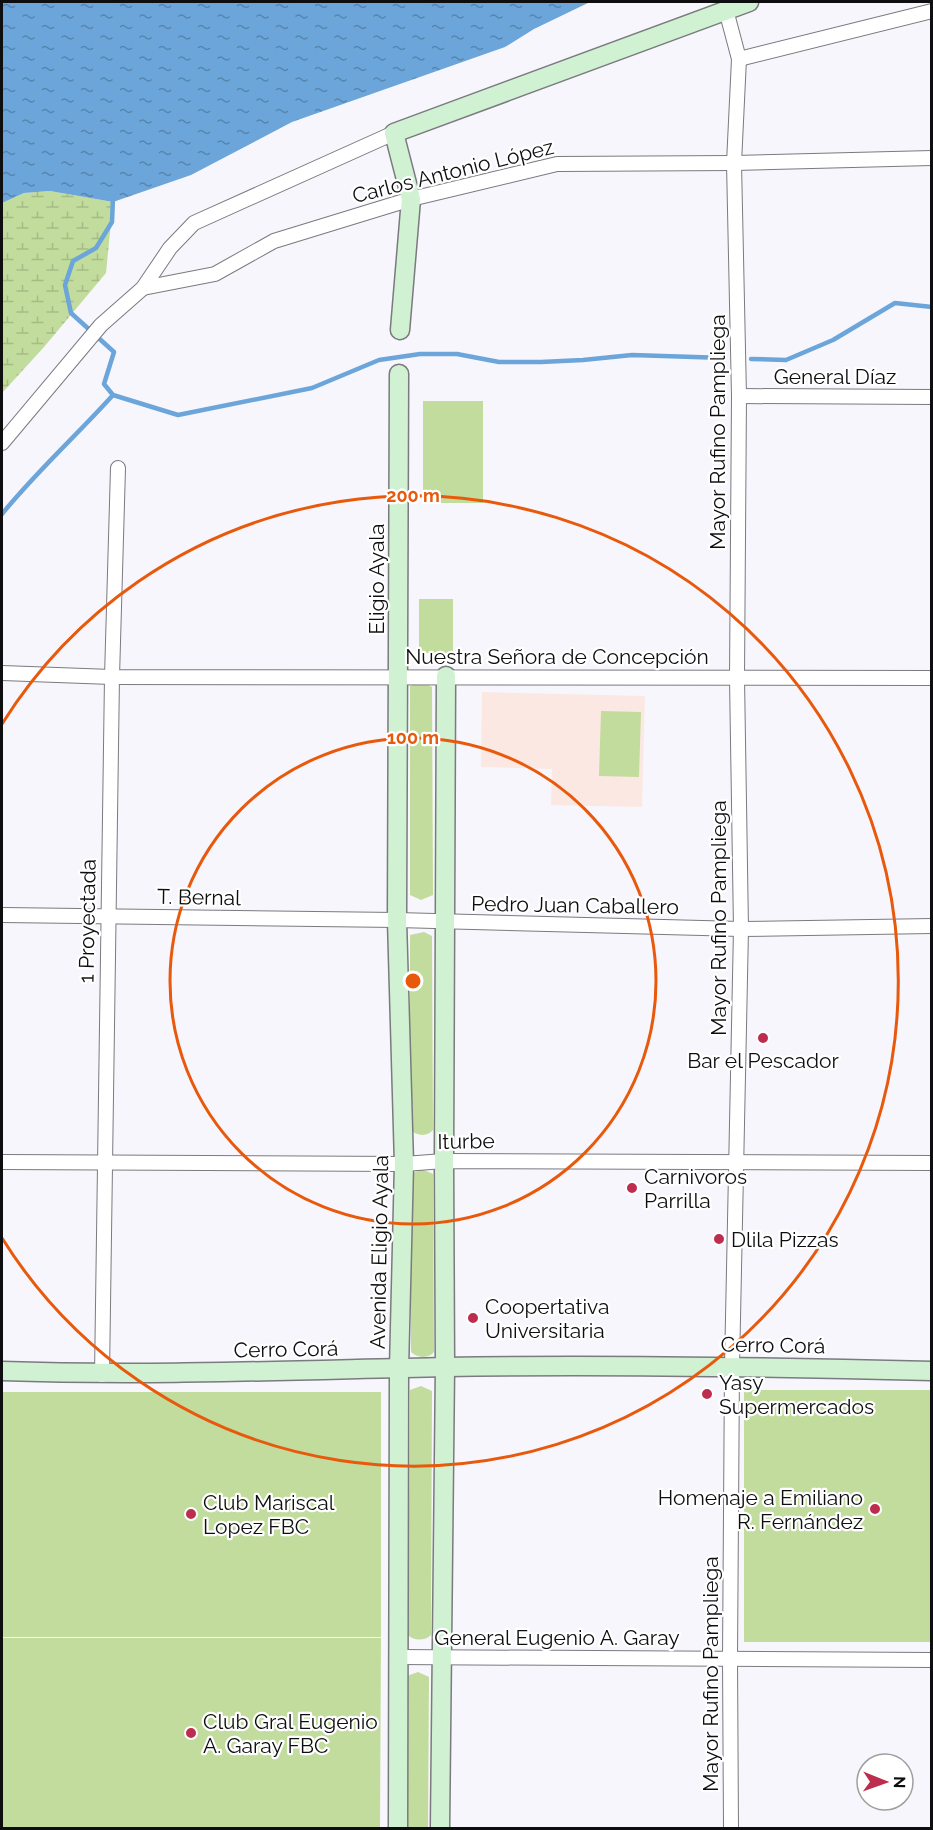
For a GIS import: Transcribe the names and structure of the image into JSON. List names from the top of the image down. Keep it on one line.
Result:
{"streets":{"street":["Carlos Antonio López","General Díaz","Mayor Rufino Pampliega","Eligio Ayala","Nuestra Señora de Concepción","T. Bernal","Pedro Juan Caballero","1 Proyectada","Iturbe","Avenida Eligio Ayala","Cerro Corá","General Eugenio A. Garay"]},"crossings":[["Carlos Antonio López","Mayor Rufino Pampliega"],["General Díaz","Mayor Rufino Pampliega"],["Mayor Rufino Pampliega","Nuestra Señora de Concepción"],["Mayor Rufino Pampliega","Pedro Juan Caballero"],["Mayor Rufino Pampliega","Iturbe"],["Mayor Rufino Pampliega","Cerro Corá"],["Mayor Rufino Pampliega","General Eugenio A. Garay"],["Eligio Ayala","Nuestra Señora de Concepción"],["Eligio Ayala","Avenida Eligio Ayala"],["Nuestra Señora de Concepción","1 Proyectada"],["Nuestra Señora de Concepción","Avenida Eligio Ayala"],["T. Bernal","Pedro Juan Caballero"],["T. Bernal","1 Proyectada"],["T. Bernal","Avenida Eligio Ayala"],["Pedro Juan Caballero","Avenida Eligio Ayala"],["1 Proyectada","Iturbe"],["1 Proyectada","Cerro Corá"],["Iturbe","Avenida Eligio Ayala"],["Avenida Eligio Ayala","Cerro Corá"],["Avenida Eligio Ayala","General Eugenio A. Garay"]],"places":["Bar el Pescador","Carnivoros Parrilla","Dlila Pizzas","Coopertativa Universitaria","Yasy Supermercados","Homenaje a Emiliano R. Fernández","Club Mariscal Lopez FBC","Club Gral Eugenio A. Garay FBC"],"north":"right","rings":["200 m","100 m"]}
